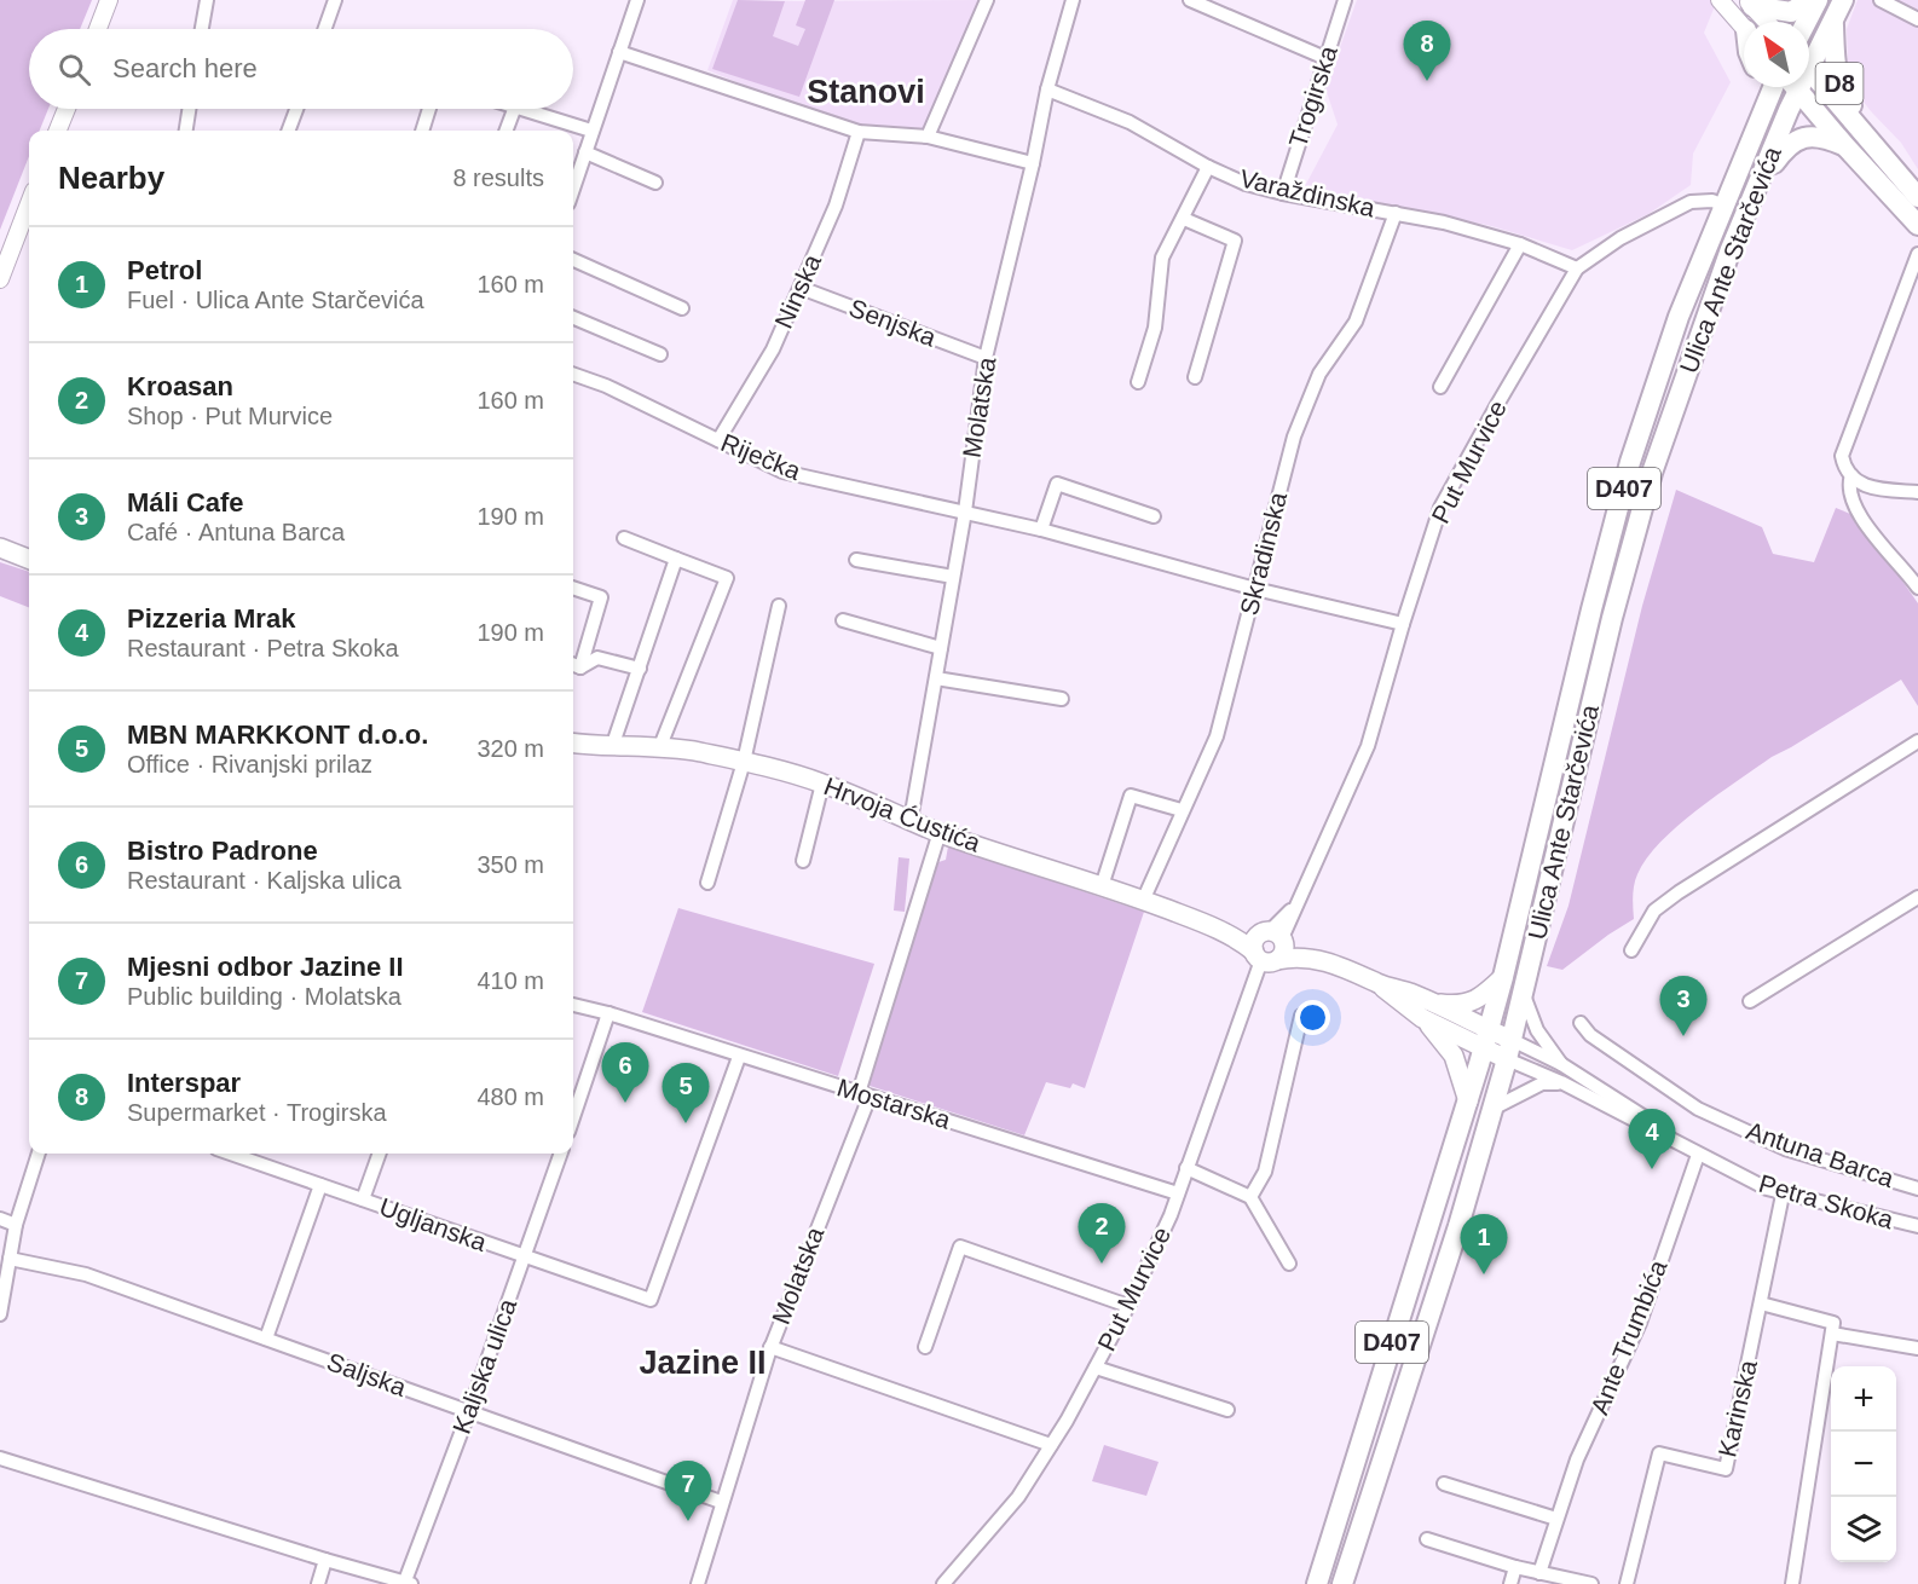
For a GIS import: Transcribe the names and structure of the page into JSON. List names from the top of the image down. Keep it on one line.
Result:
{"streets":{"main road":["D8","Ulica Ante Starčevića","D407","Hrvoja Ćustića"],"street":["Trogirska","Varaždinska","Ninska","Senjska","Molatska","Riječka","Put Murvice","Skradinska","Mostarska","Antuna Barca","Petra Skoka","Ugljanska","Ante Trumbića","Kaljska ulica","Saljska","Karinska"]},"crossings":[["Trogirska","Varaždinska"],["Varaždinska","Molatska"],["Varaždinska","Put Murvice"],["Varaždinska","Skradinska"],["Ulica Ante Starčevića","Put Murvice"],["Ulica Ante Starčevića","Hrvoja Ćustića"],["Ulica Ante Starčevića","Petra Skoka"],["Ninska","Senjska"],["Ninska","Riječka"],["Senjska","Molatska"],["Molatska","Riječka"],["Molatska","Hrvoja Ćustića"],["Molatska","Mostarska"],["Molatska","Saljska"],["Riječka","Put Murvice"],["Riječka","Skradinska"],["Put Murvice","Hrvoja Ćustića"],["Put Murvice","Mostarska"],["Skradinska","Hrvoja Ćustića"],["Hrvoja Ćustića","Petra Skoka"],["Mostarska","Ugljanska"],["Petra Skoka","Ante Trumbića"],["Petra Skoka","Karinska"],["Ugljanska","Kaljska ulica"],["Kaljska ulica","Saljska"]],"districts":["Stanovi","Jazine II"],"north":"top left","page":{"pins":["8","3","6","5","4","2","1","7"],"search":"Search here","heading":["Nearby","8 results"],"list":[{"mark":"1","name":"Petrol","note":"Fuel · Ulica Ante Starčevića","value":"160 m"},{"mark":"2","name":"Kroasan","note":"Shop · Put Murvice","value":"160 m"},{"mark":"3","name":"Máli Cafe","note":"Café · Antuna Barca","value":"190 m"},{"mark":"4","name":"Pizzeria Mrak","note":"Restaurant · Petra Skoka","value":"190 m"},{"mark":"5","name":"MBN MARKKONT d.o.o.","note":"Office · Rivanjski prilaz","value":"320 m"},{"mark":"6","name":"Bistro Padrone","note":"Restaurant · Kaljska ulica","value":"350 m"},{"mark":"7","name":"Mjesni odbor Jazine II","note":"Public building · Molatska","value":"410 m"},{"mark":"8","name":"Interspar","note":"Supermarket · Trogirska","value":"480 m"}],"map_buttons":["+","−"]}}
